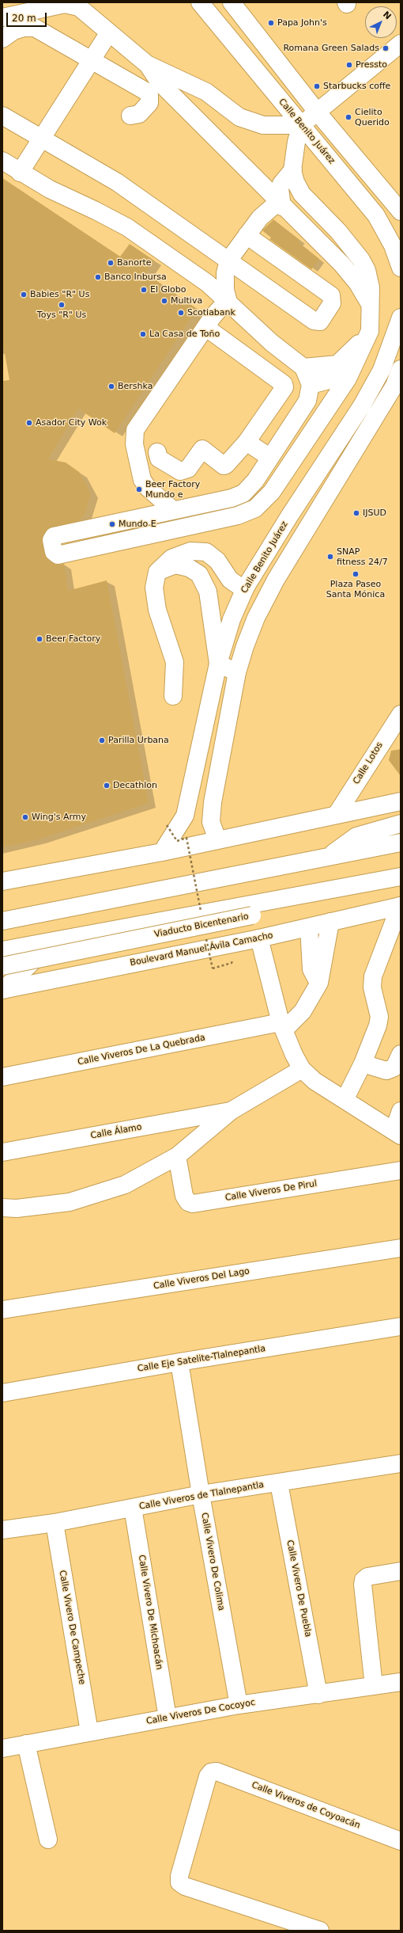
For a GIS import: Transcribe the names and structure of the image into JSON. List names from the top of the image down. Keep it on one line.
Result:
{"streets":{"main road":["Calle Benito Juárez","Calle Lotos","Viaducto Bicentenario","Boulevard Manuel Ávila Camacho","Calle Viveros De La Quebrada","Calle Álamo","Calle Viveros De Pirul","Calle Viveros Del Lago","Calle Eje Satelite-Tlalnepantla","Calle Viveros de Tlalnepantla","Calle Vivero De Colima","Calle Vivero De Puebla","Calle Vivero De Michoacán","Calle Vivero De Campeche","Calle Viveros De Cocoyoc","Calle Viveros de Coyoacán"]},"crossings":[["Calle Eje Satelite-Tlalnepantla","Calle Vivero De Colima"],["Calle Viveros de Tlalnepantla","Calle Vivero De Colima"],["Calle Viveros de Tlalnepantla","Calle Vivero De Puebla"],["Calle Viveros de Tlalnepantla","Calle Vivero De Michoacán"],["Calle Viveros de Tlalnepantla","Calle Vivero De Campeche"],["Calle Vivero De Colima","Calle Viveros De Cocoyoc"],["Calle Vivero De Puebla","Calle Viveros De Cocoyoc"],["Calle Vivero De Michoacán","Calle Viveros De Cocoyoc"],["Calle Vivero De Campeche","Calle Viveros De Cocoyoc"]],"places":["Papa John's","Romana Green Salads","Pressto","Starbucks coffe","Cielito Querido","Banorte","Banco Inbursa","El Globo","Babies \"R\" Us","Multiva","Toys \"R\" Us","Scotiabank","La Casa de Toño","Bershka","Asador City Wok","Beer Factory Mundo e","IJSUD","Mundo E","SNAP fitness 24/7","Plaza Paseo Santa Mónica","Beer Factory","Parilla Urbana","Decathlon","Wing's Army"],"scale_bar":"20 m","north":"top right"}
